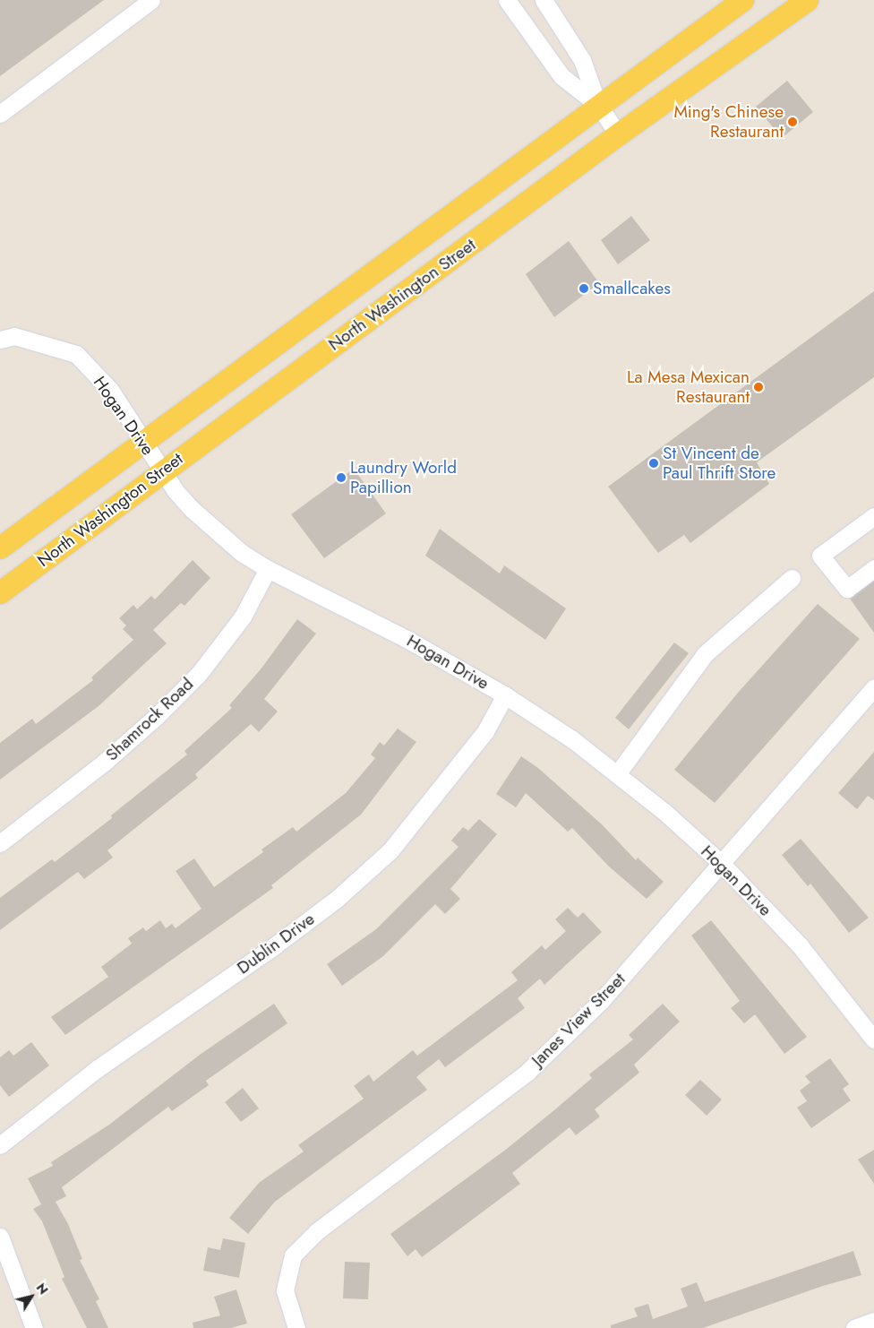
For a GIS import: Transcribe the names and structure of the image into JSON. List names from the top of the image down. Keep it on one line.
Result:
{"streets":{"main road":["North Washington Street"],"street":["Hogan Drive","Shamrock Road","Dublin Drive","Janes View Street"]},"crossings":[["North Washington Street","Hogan Drive"],["Hogan Drive","Shamrock Road"],["Hogan Drive","Dublin Drive"],["Hogan Drive","Janes View Street"]],"places":["Ming's Chinese Restaurant","Smallcakes","La Mesa Mexican Restaurant","St Vincent de Paul Thrift Store","Laundry World Papillion"],"north":"top right"}
